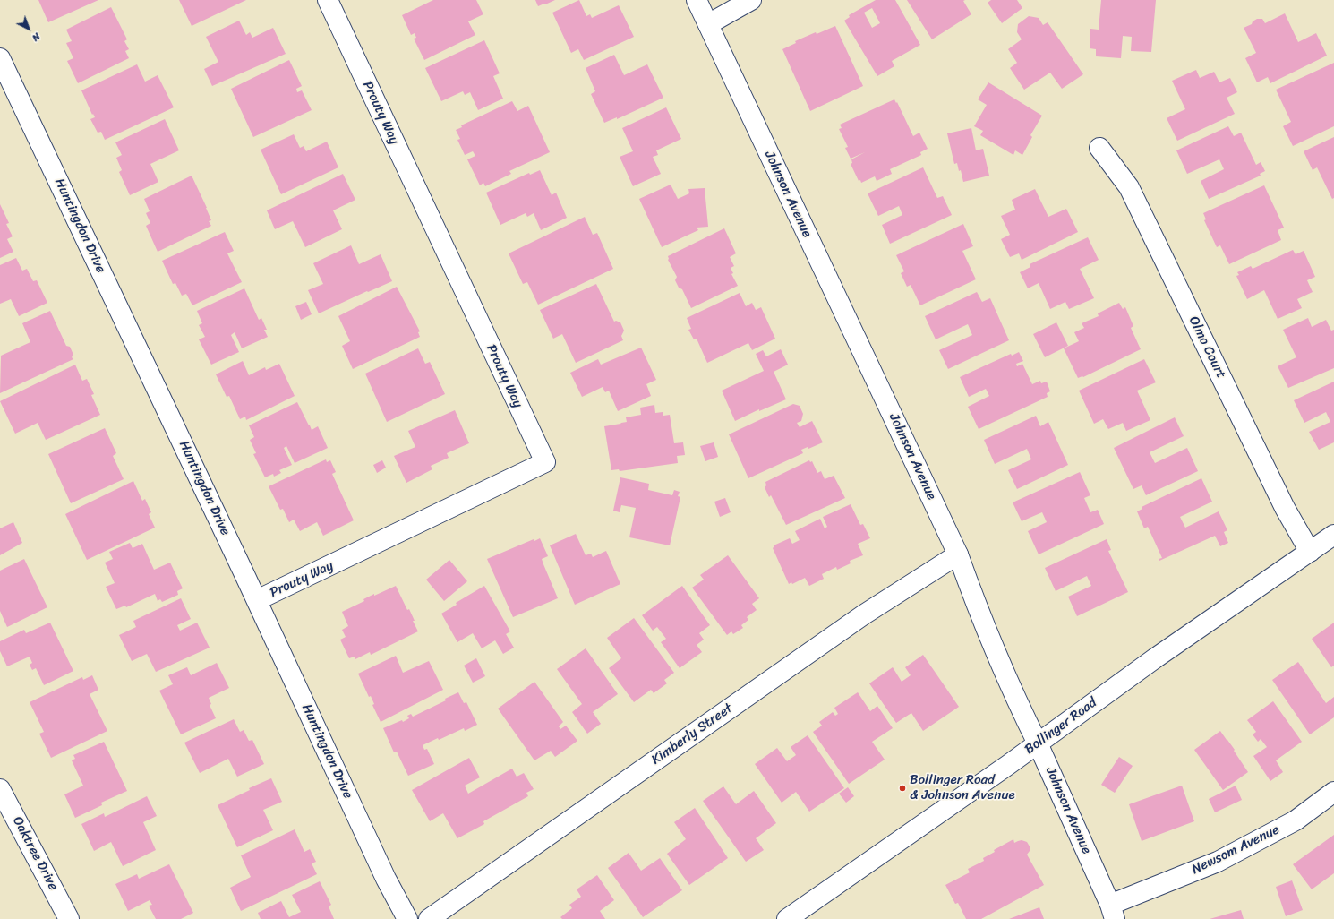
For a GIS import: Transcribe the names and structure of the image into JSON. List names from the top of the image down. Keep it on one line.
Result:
{"streets":{"street":["Prouty Way","Johnson Avenue","Huntingdon Drive","Olmo Court","Bollinger Road","Kimberly Street","Newsom Avenue","Oaktree Drive"]},"crossings":[["Prouty Way","Huntingdon Drive"],["Johnson Avenue","Bollinger Road"],["Johnson Avenue","Kimberly Street"],["Johnson Avenue","Newsom Avenue"],["Olmo Court","Bollinger Road"]],"places":["Bollinger Road & Johnson Avenue"],"north":"bottom right"}
